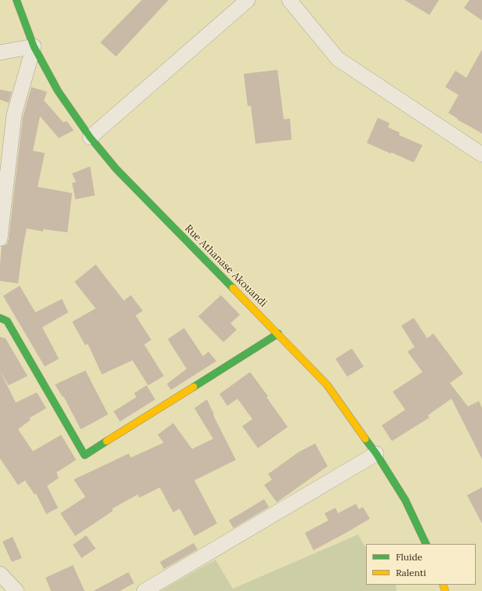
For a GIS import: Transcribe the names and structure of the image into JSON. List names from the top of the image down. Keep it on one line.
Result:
{"streets":{"street":["Rue Athanase Akouandi"]},"legend":["Fluide","Ralenti"]}
